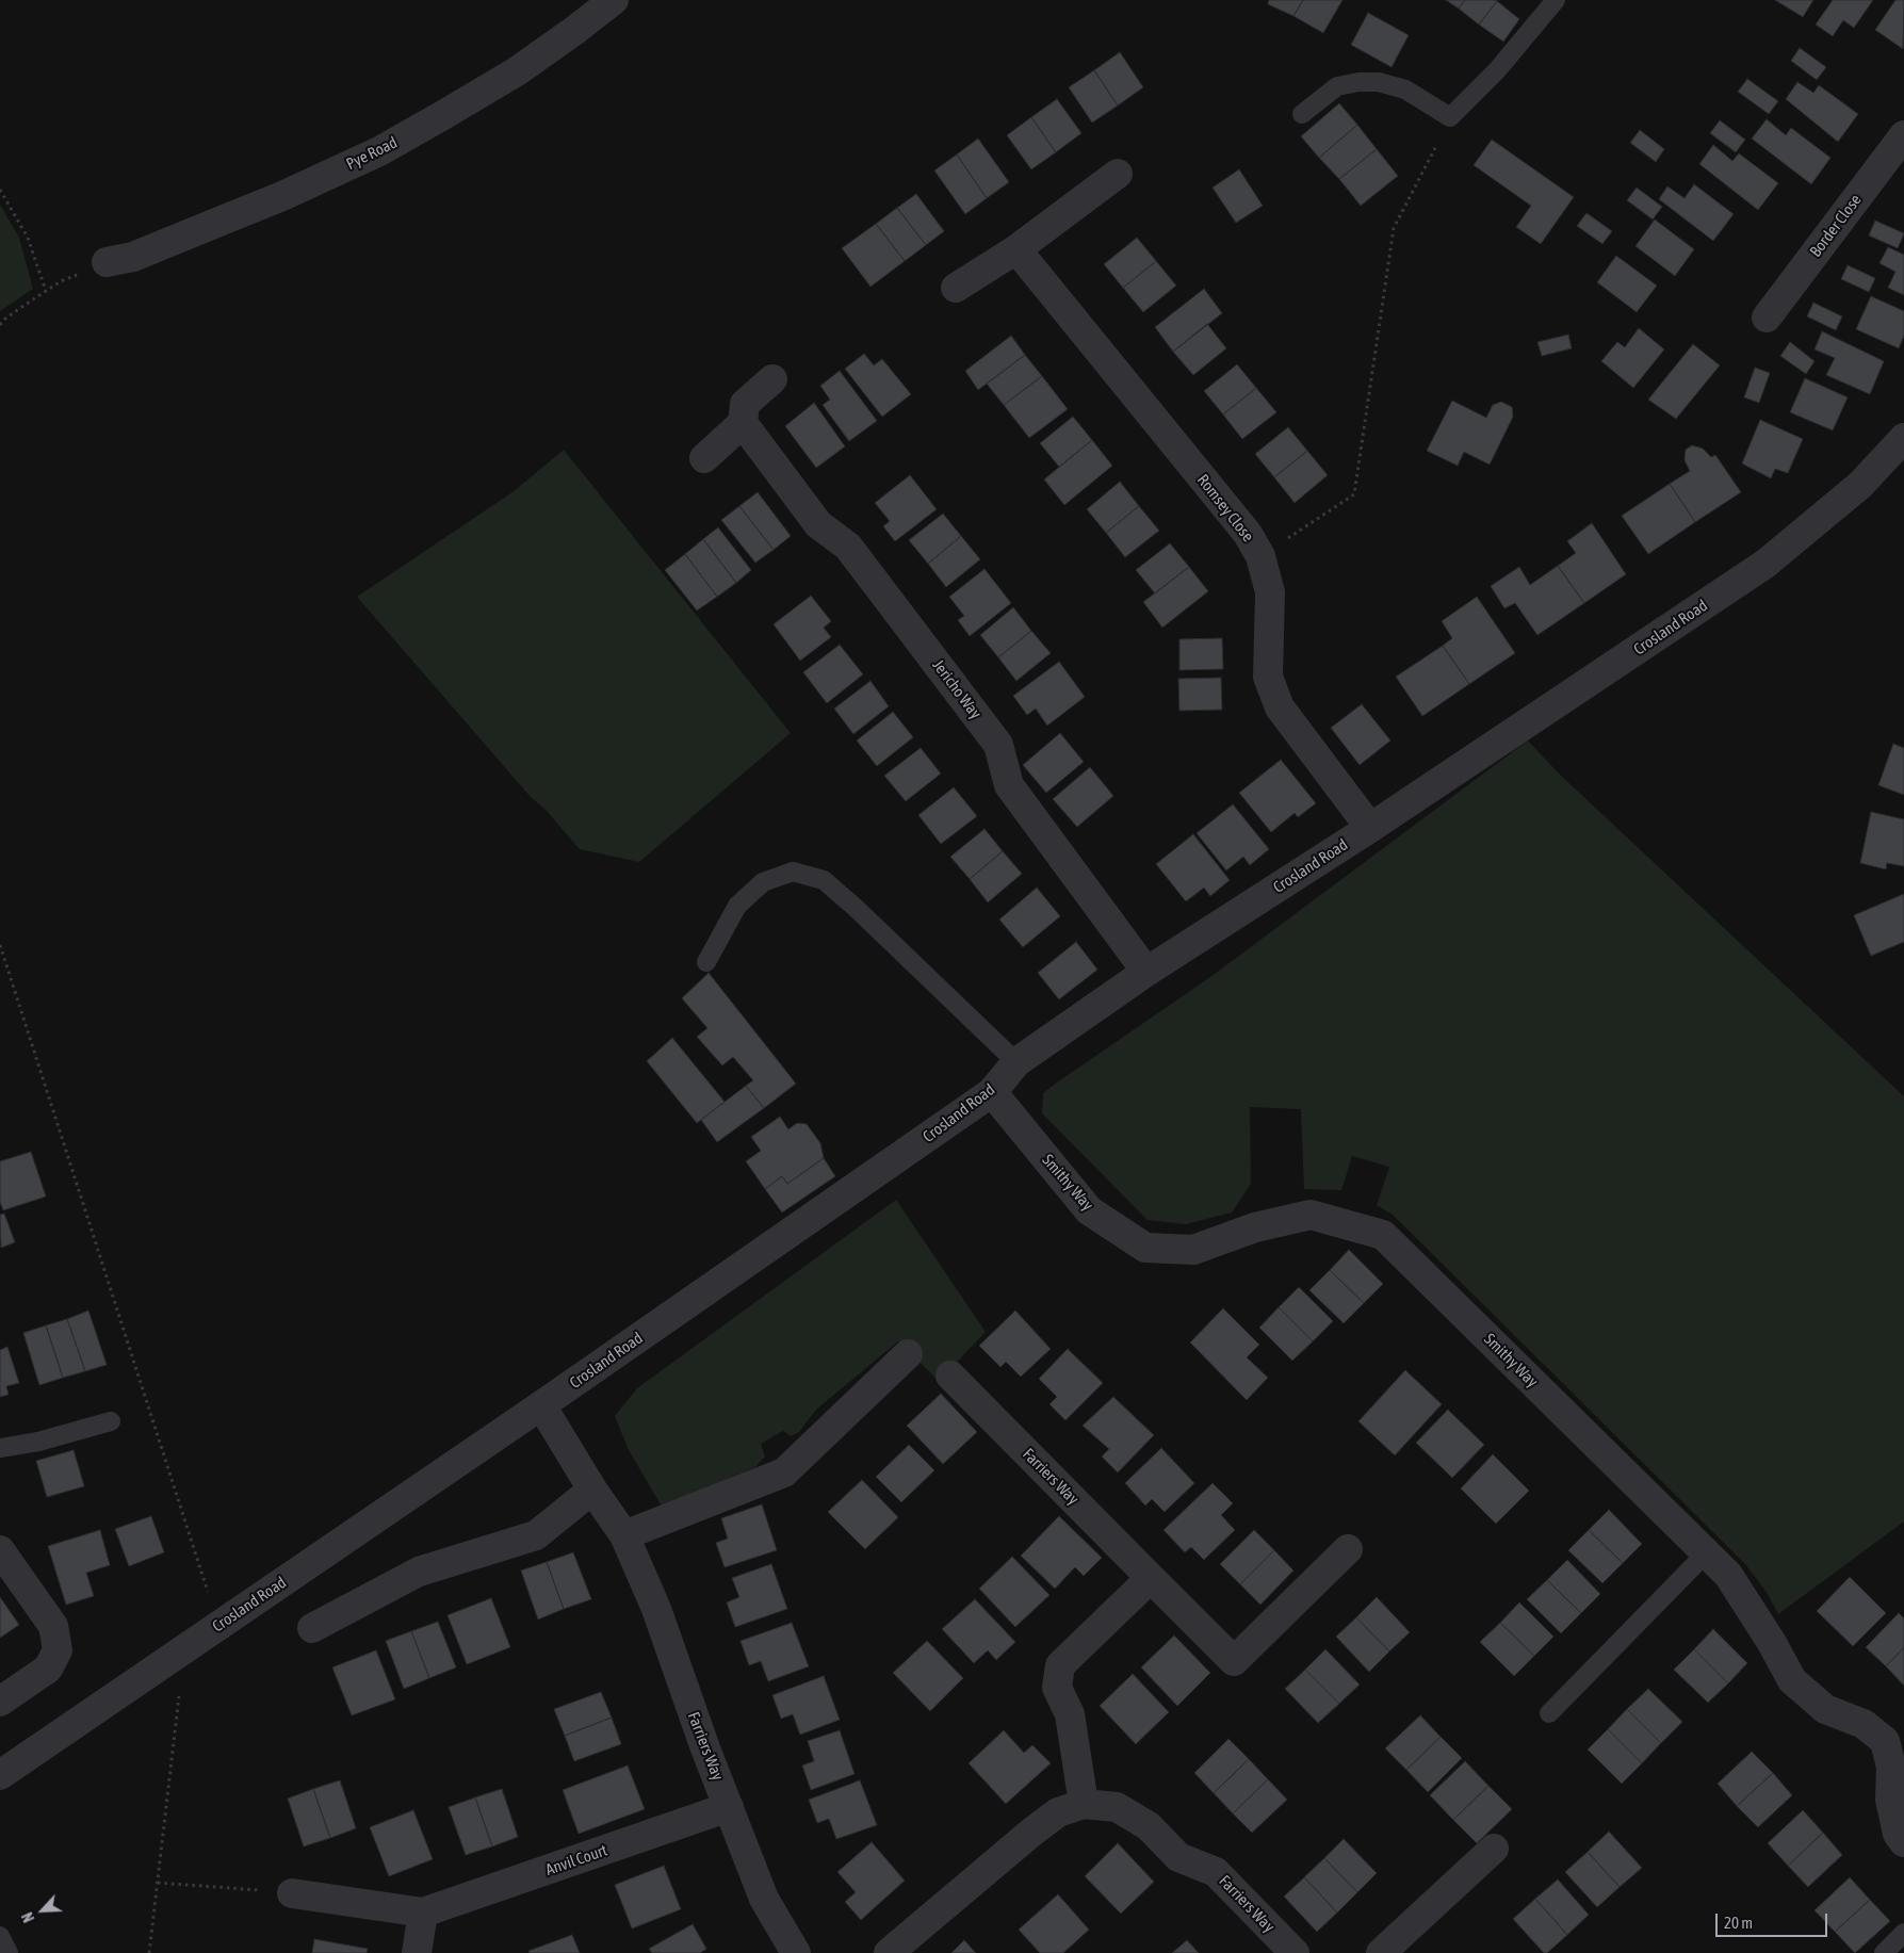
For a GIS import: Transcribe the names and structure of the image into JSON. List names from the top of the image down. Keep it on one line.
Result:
{"streets":{"street":["Pye Road","Border Close","Romsey Close","Crosland Road","Jericho Way","Smithy Way","Farriers Way","Anvil Court"]},"crossings":[["Romsey Close","Crosland Road"],["Crosland Road","Jericho Way"],["Crosland Road","Smithy Way"],["Crosland Road","Farriers Way"],["Farriers Way","Anvil Court"]],"scale_bar":"20 m","north":"bottom left"}
